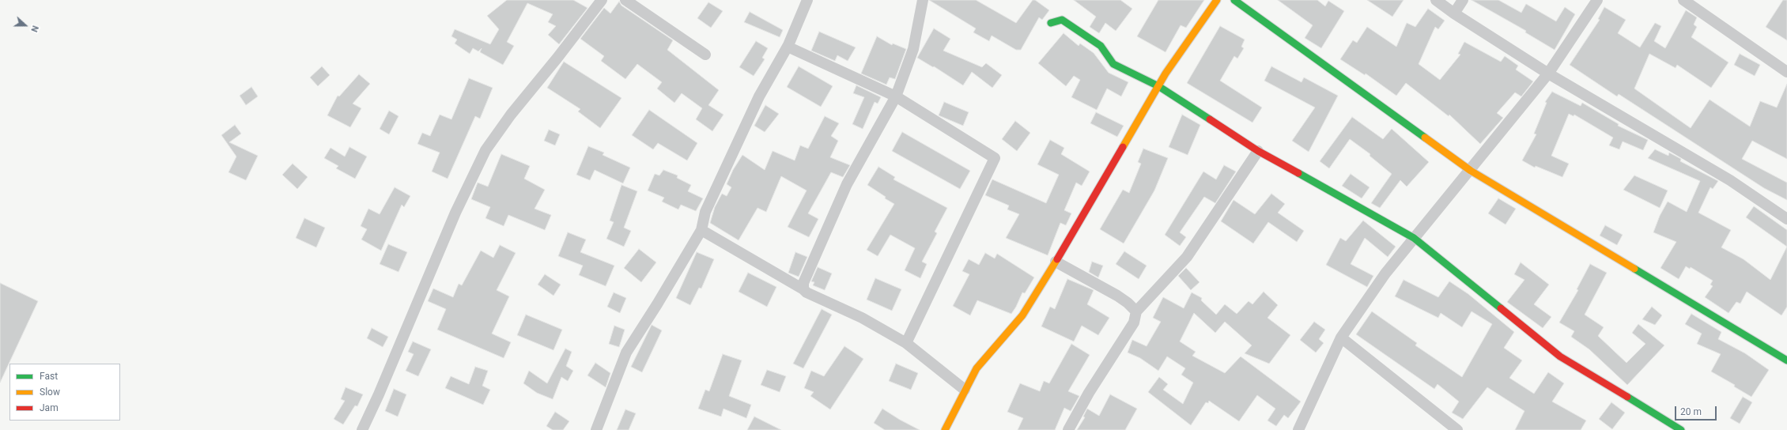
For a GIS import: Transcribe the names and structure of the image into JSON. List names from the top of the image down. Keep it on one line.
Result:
{"legend":["Fast","Slow","Jam"],"scale_bar":"20 m","north":"right"}
